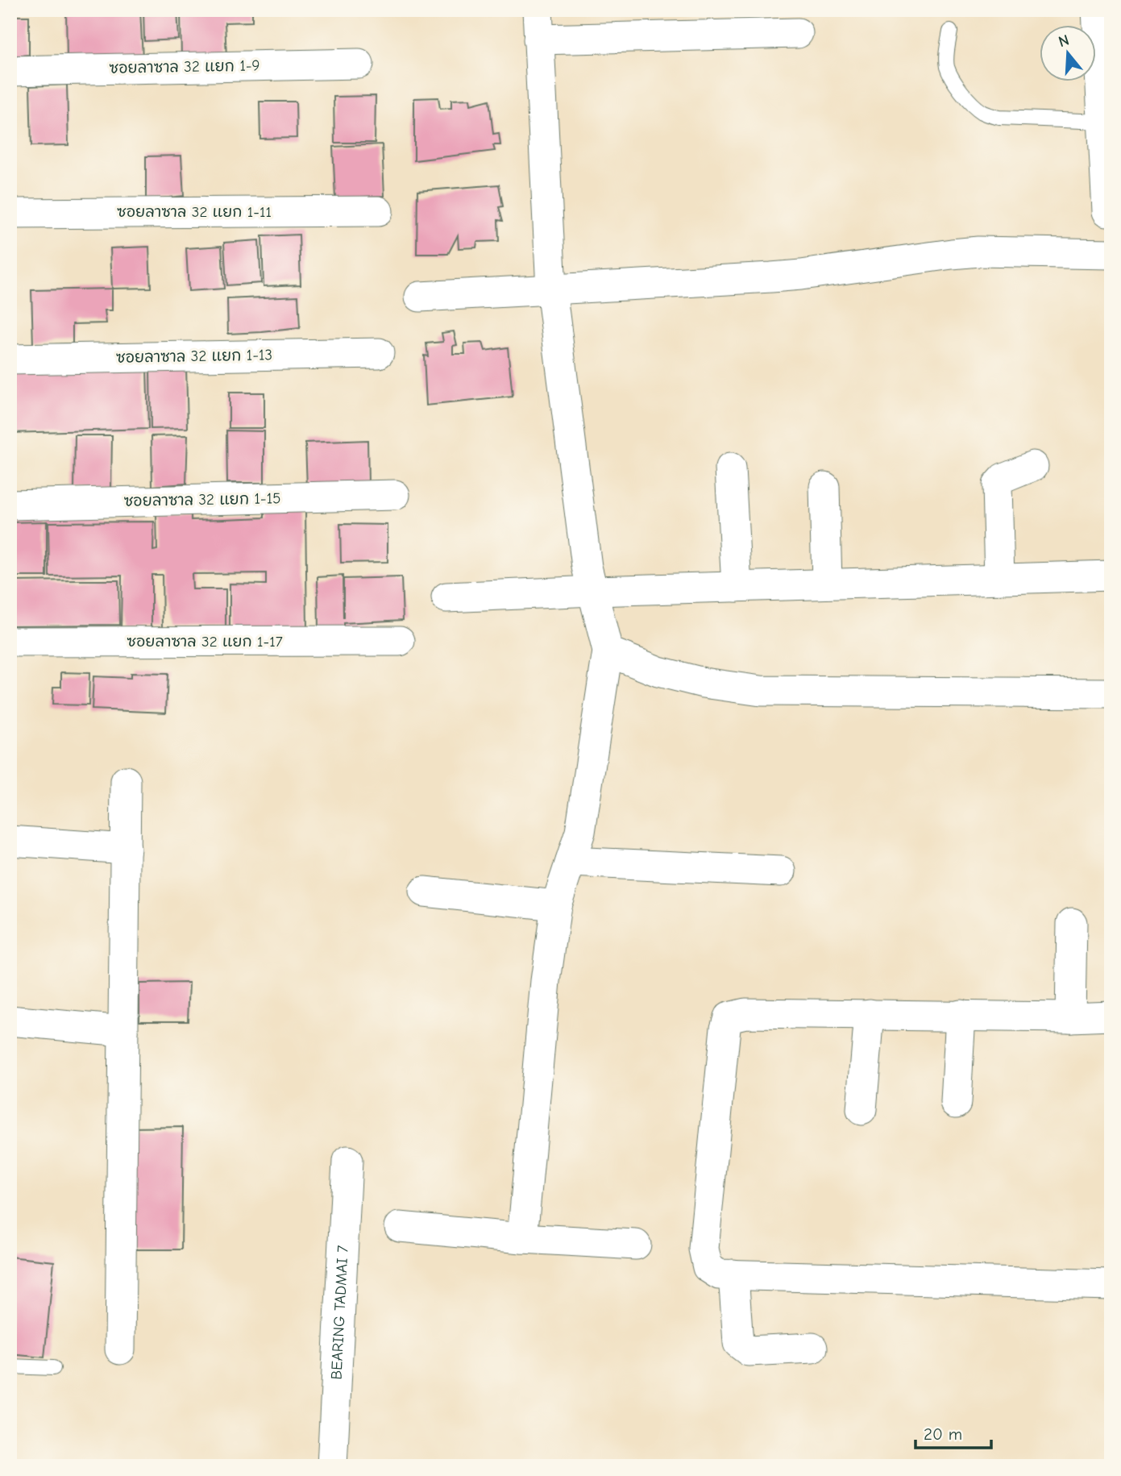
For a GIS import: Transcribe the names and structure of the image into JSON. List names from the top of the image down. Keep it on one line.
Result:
{"streets":{"street":["ซอยลาซาล 32 แยก 1-9","ซอยลาซาล 32 แยก 1-11","ซอยลาซาล 32 แยก 1-13","ซอยลาซาล 32 แยก 1-15","ซอยลาซาล 32 แยก 1-17","BEARING TADMAI 7"]},"scale_bar":"20 m","north":"top"}
